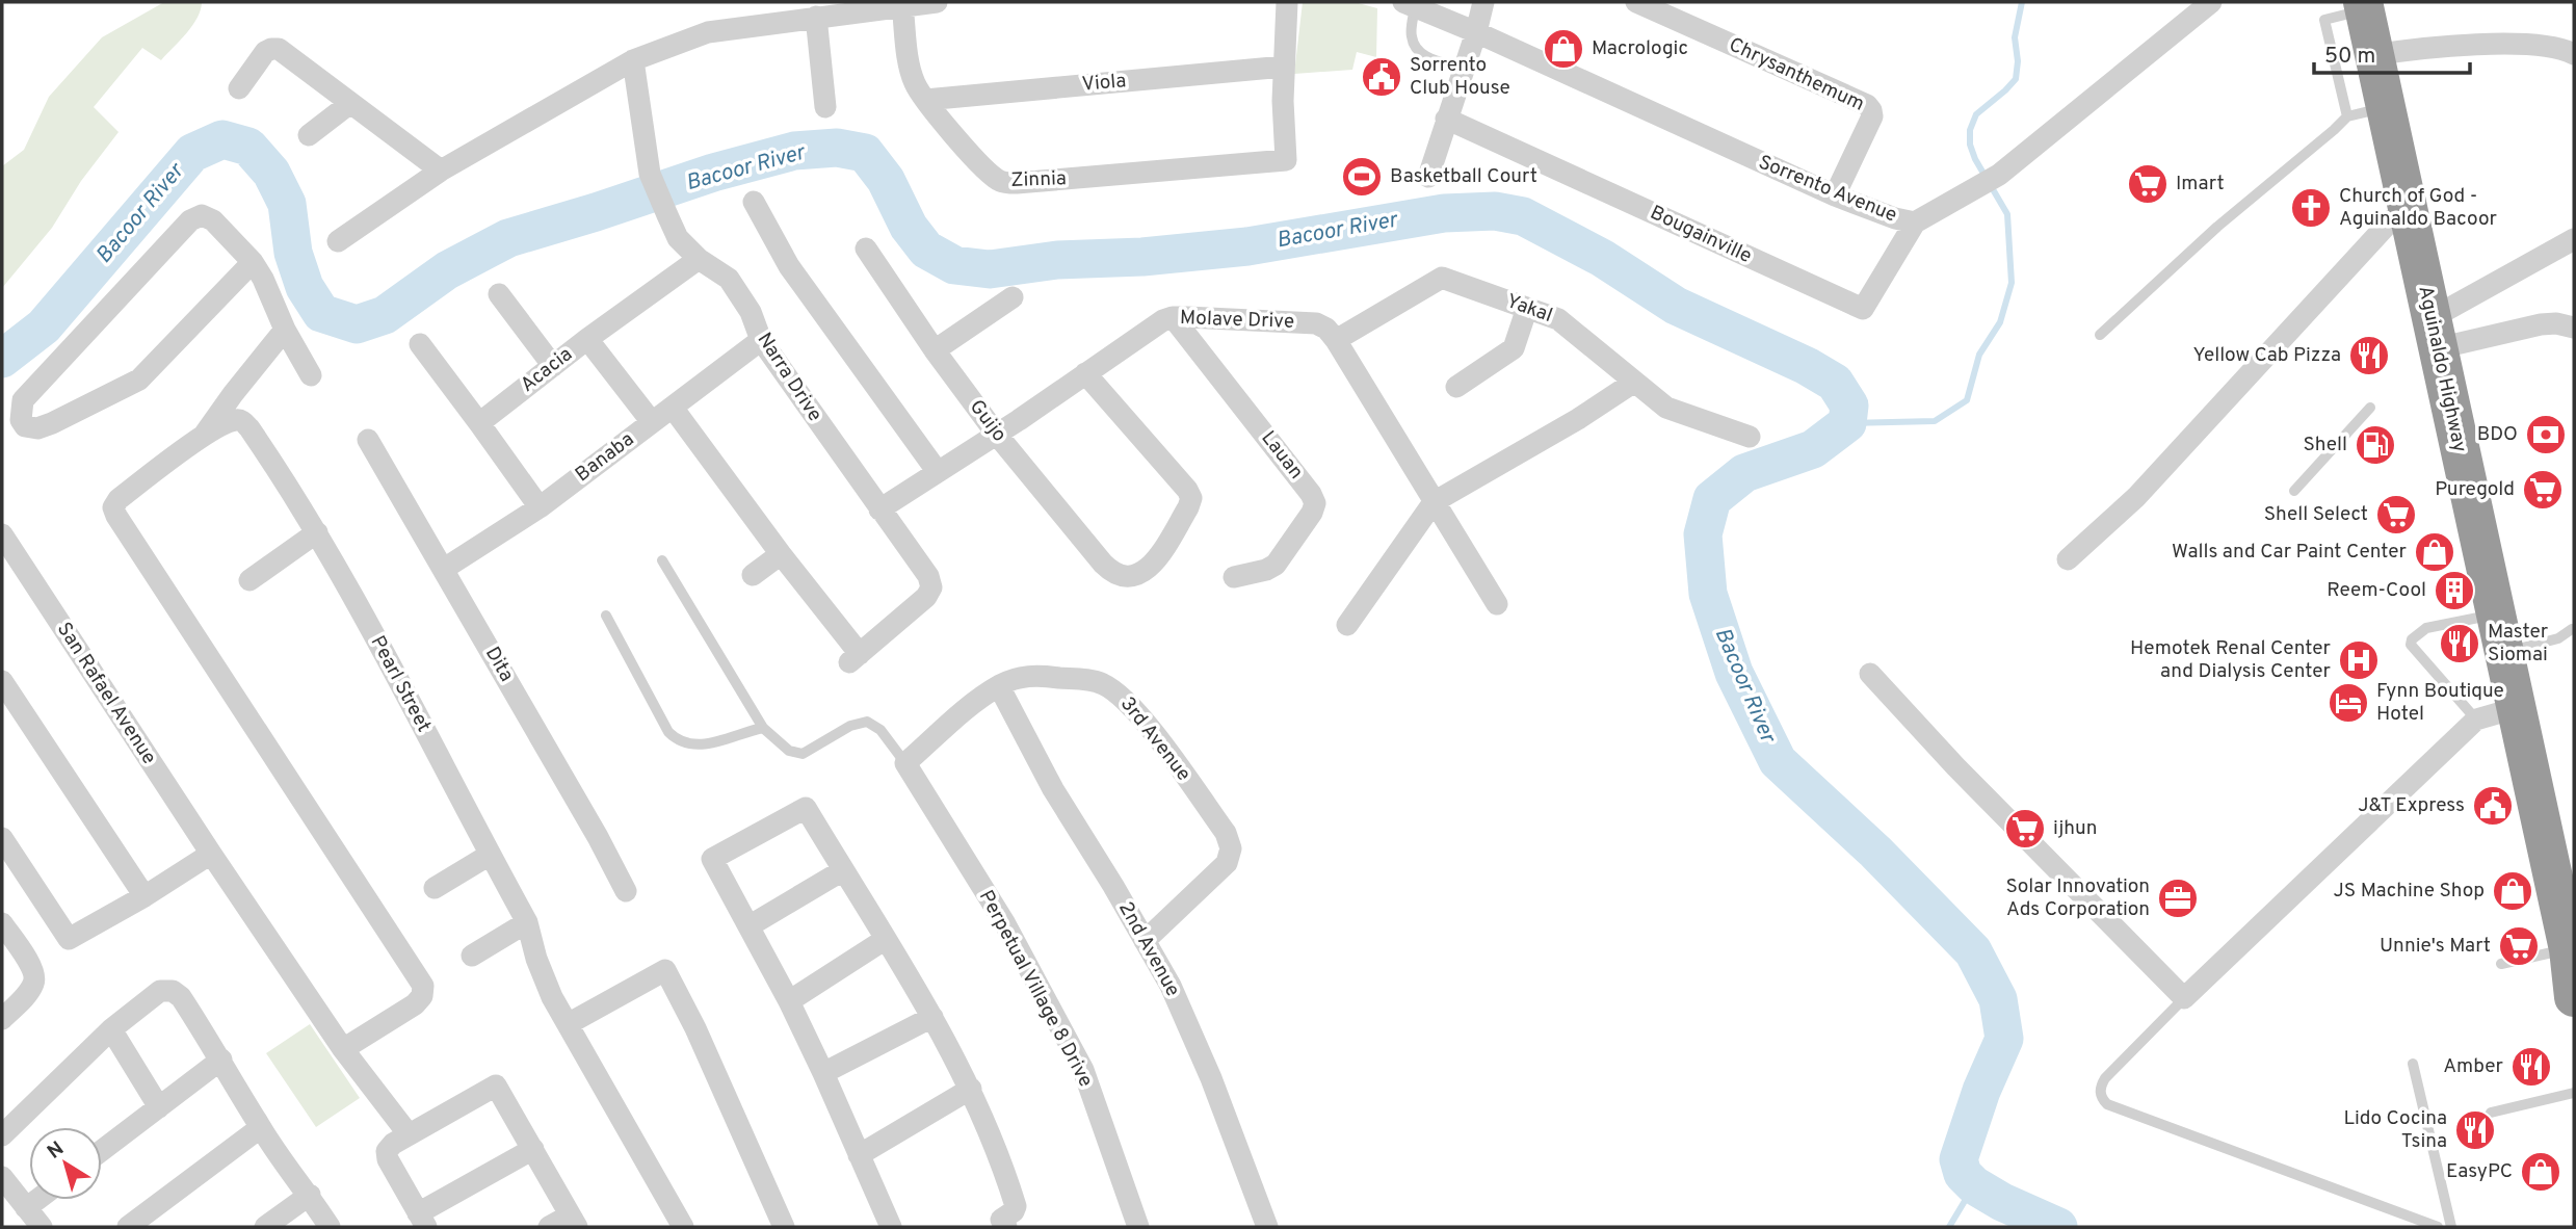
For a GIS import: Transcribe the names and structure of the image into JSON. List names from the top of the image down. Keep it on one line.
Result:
{"streets":{"highway":["Aguinaldo Highway"],"street":["Chrysanthemum","Viola","Zinnia","Sorrento Avenue","Bougainville","Yakal","Molave Drive","Acacia","Narra Drive","Guijo","Lauan","Banaba","Dita","Pearl Street","San Rafael Avenue","3rd Avenue","2nd Avenue","Perpetual Village 8 Drive"]},"crossings":[["Chrysanthemum","Sorrento Avenue"],["Viola","Zinnia"],["Sorrento Avenue","Bougainville"],["Yakal","Molave Drive"],["Molave Drive","Narra Drive"],["Molave Drive","Guijo"],["Molave Drive","Lauan"],["Acacia","Narra Drive"],["Narra Drive","Banaba"],["Banaba","Dita"],["3rd Avenue","2nd Avenue"],["3rd Avenue","Perpetual Village 8 Drive"]],"water":["Bacoor River"],"places":{"shop":["Macrologic","Walls and Car Paint Center","JS Machine Shop","EasyPC"],"public building":["Sorrento Club House","J&T Express"],"sports":["Basketball Court"],"supermarket":["Imart","Puregold","Shell Select","ijhun","Unnie's Mart"],"church":["Church of God - Aguinaldo Bacoor"],"restaurant":["Yellow Cab Pizza","Master Siomai","Amber","Lido Cocina Tsina"],"bank":["BDO"],"fuel station":["Shell"],"building":["Reem-Cool"],"hospital":["Hemotek Renal Center and Dialysis Center"],"hotel":["Fynn Boutique Hotel"],"office":["Solar Innovation Ads Corporation"]},"scale_bar":"50 m","north":"top left"}
